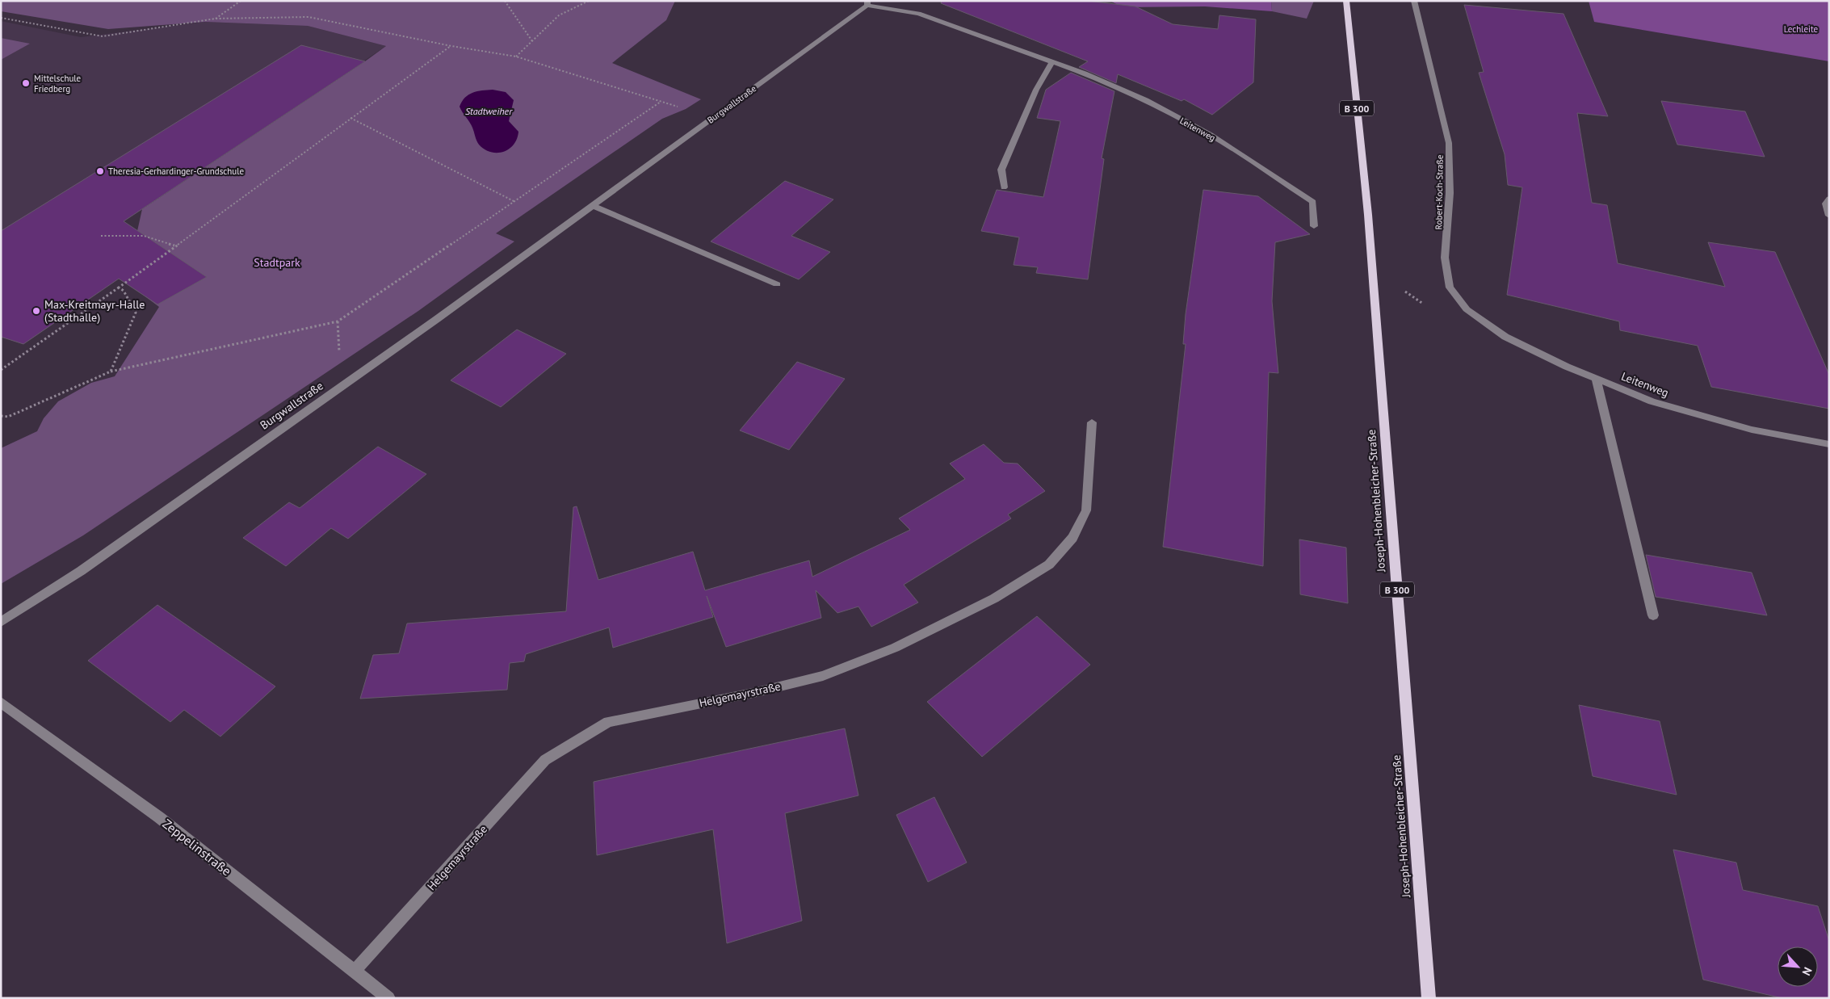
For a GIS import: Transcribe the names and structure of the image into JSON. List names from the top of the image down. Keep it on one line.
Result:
{"streets":{"main road":["B 300","Joseph-Hohenbleicher-Straße"],"street":["Burgwallstraße","Leitenweg","Robert-Koch-Straße","Helgemayrstraße","Zeppelinstraße"]},"crossings":[["Burgwallstraße","Leitenweg"],["Leitenweg","Robert-Koch-Straße"],["Helgemayrstraße","Zeppelinstraße"]],"water":["Stadtweiher"],"parks":["Lechleite","Stadtpark"],"places":["Mittelschule Friedberg","Theresia-Gerhardinger-Grundschule","Max-Kreitmayr-Halle (Stadthalle)"],"north":"bottom right"}
